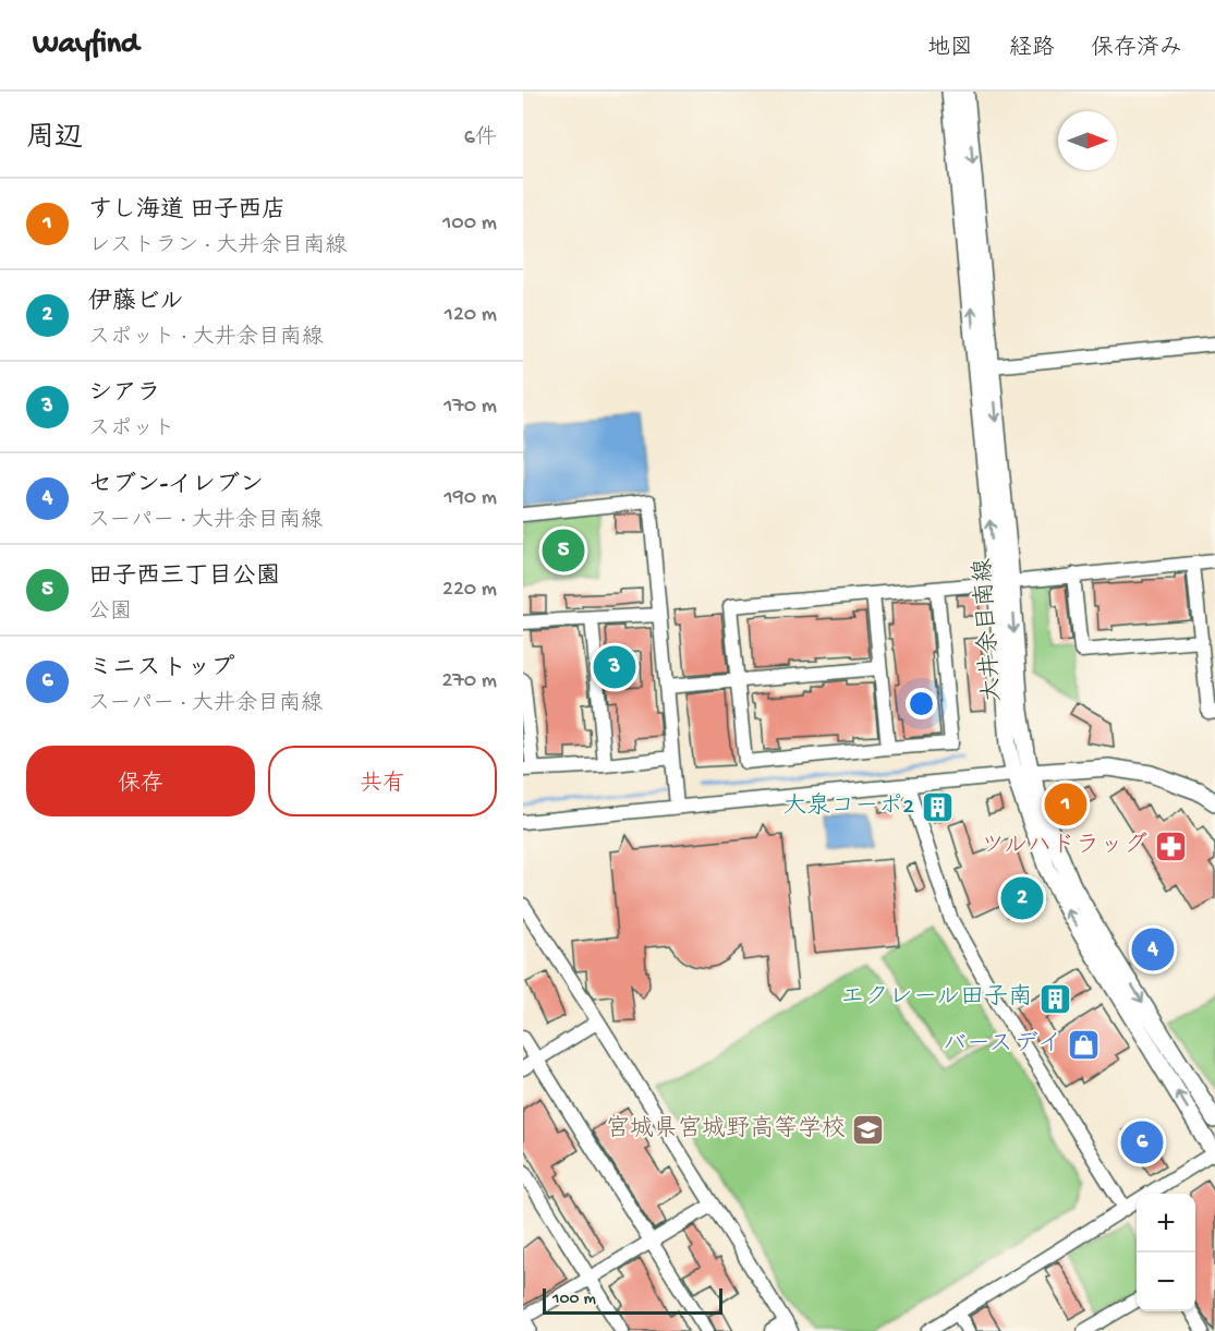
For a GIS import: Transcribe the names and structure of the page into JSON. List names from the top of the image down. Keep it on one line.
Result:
{"streets":{"street":["大井余目南線"]},"places":{"building":["大泉コーポ2","エクレール田子南"],"pharmacy":["ツルハドラッグ"],"shop":["バースデイ"],"school or university":["宮城県宮城野高等学校"]},"scale_bar":"100 m","north":"right","page":{"header":"Wayfind","nav":["地図","経路","保存済み"],"heading":["周辺","6件"],"list":[{"mark":"1","name":"すし海道 田子西店","note":"レストラン · 大井余目南線","value":"100 m"},{"mark":"2","name":"伊藤ビル","note":"スポット · 大井余目南線","value":"120 m"},{"mark":"3","name":"シアラ","note":"スポット","value":"170 m"},{"mark":"4","name":"セブン-イレブン","note":"スーパー · 大井余目南線","value":"190 m"},{"mark":"5","name":"田子西三丁目公園","note":"公園","value":"220 m"},{"mark":"6","name":"ミニストップ","note":"スーパー · 大井余目南線","value":"270 m"}],"pins":["5","3","1","2","4","6"],"buttons":["保存","共有"],"map_buttons":["+","−"],"scale":"100 m"}}
